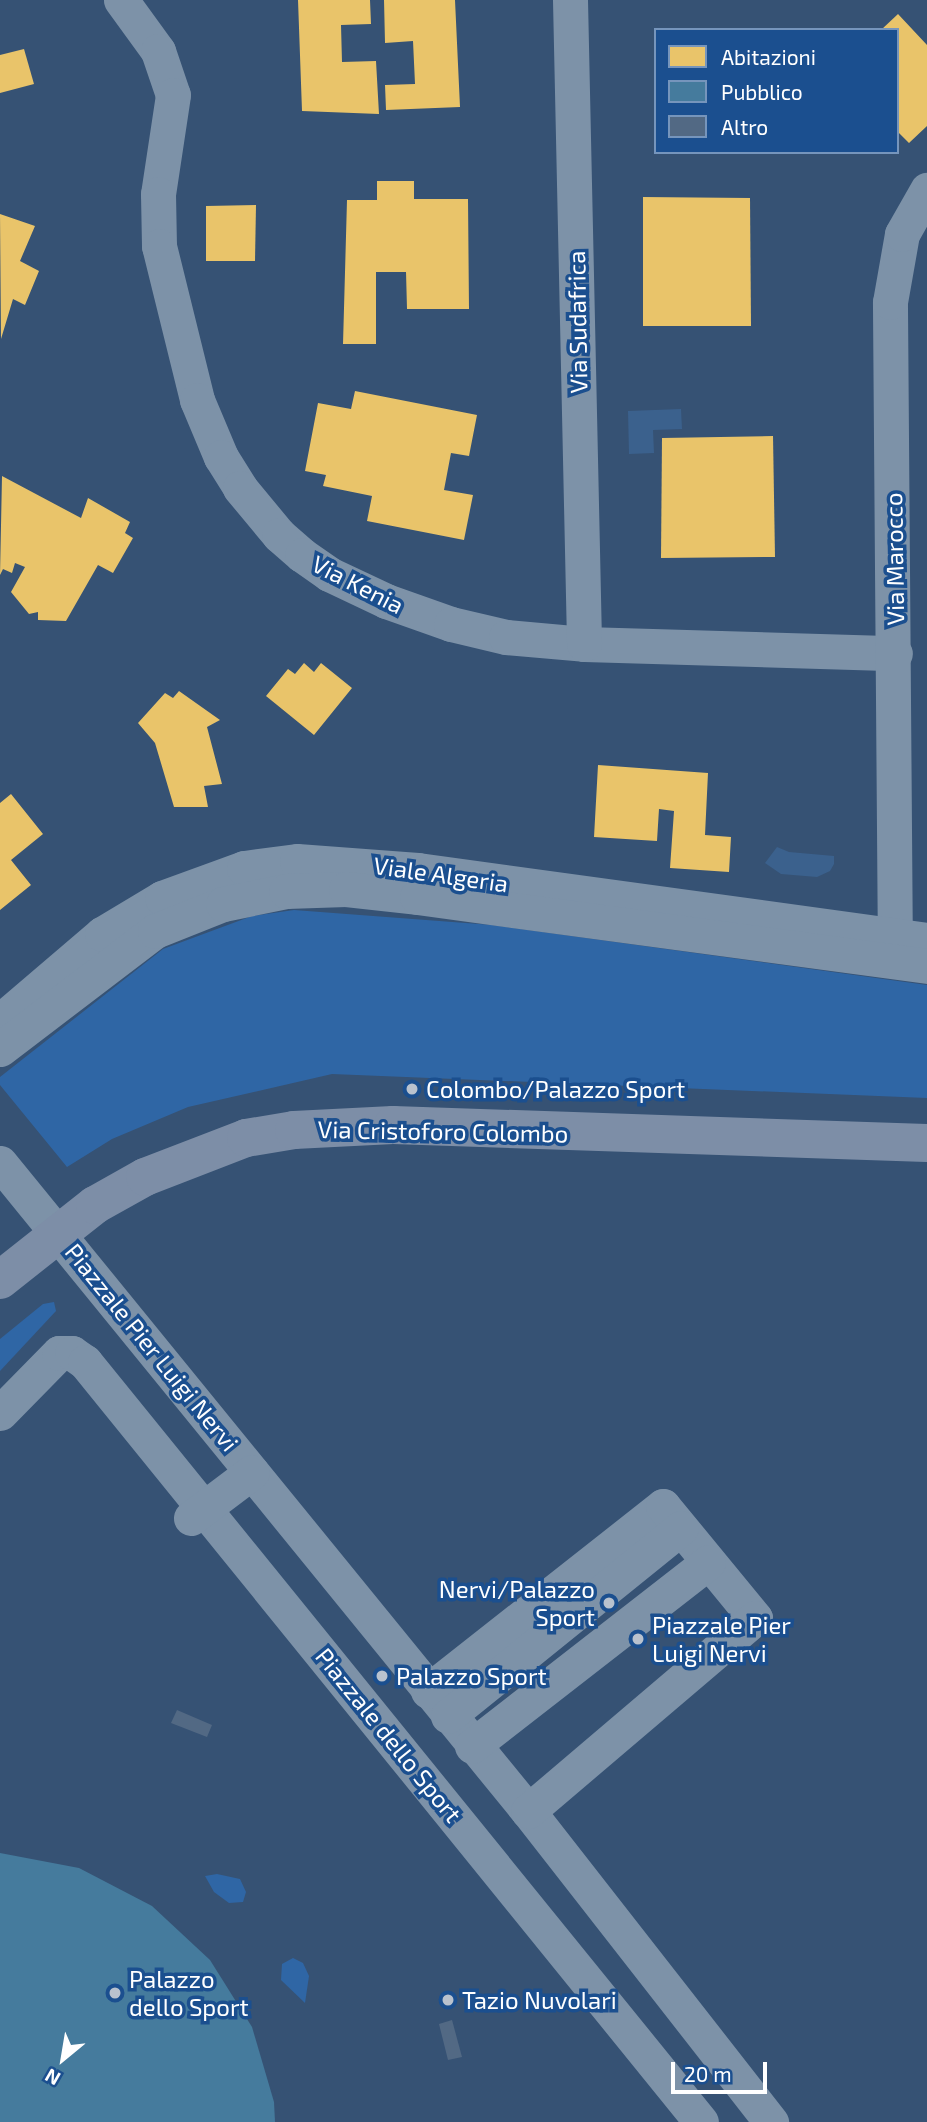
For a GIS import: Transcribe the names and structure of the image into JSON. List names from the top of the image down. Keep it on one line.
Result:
{"streets":{"main road":["Via Cristoforo Colombo"],"street":["Via Sudafrica","Via Marocco","Via Kenia","Viale Algeria","Piazzale Pier Luigi Nervi","Piazzale dello Sport"]},"crossings":[["Via Sudafrica","Via Kenia"],["Via Marocco","Via Kenia"],["Via Marocco","Viale Algeria"],["Via Cristoforo Colombo","Piazzale Pier Luigi Nervi"]],"places":["Colombo/Palazzo Sport","Nervi/Palazzo Sport","Piazzale Pier Luigi Nervi","Palazzo Sport","Palazzo dello Sport","Tazio Nuvolari"],"legend":["Abitazioni","Pubblico","Altro"],"scale_bar":"20 m","north":"bottom left"}
